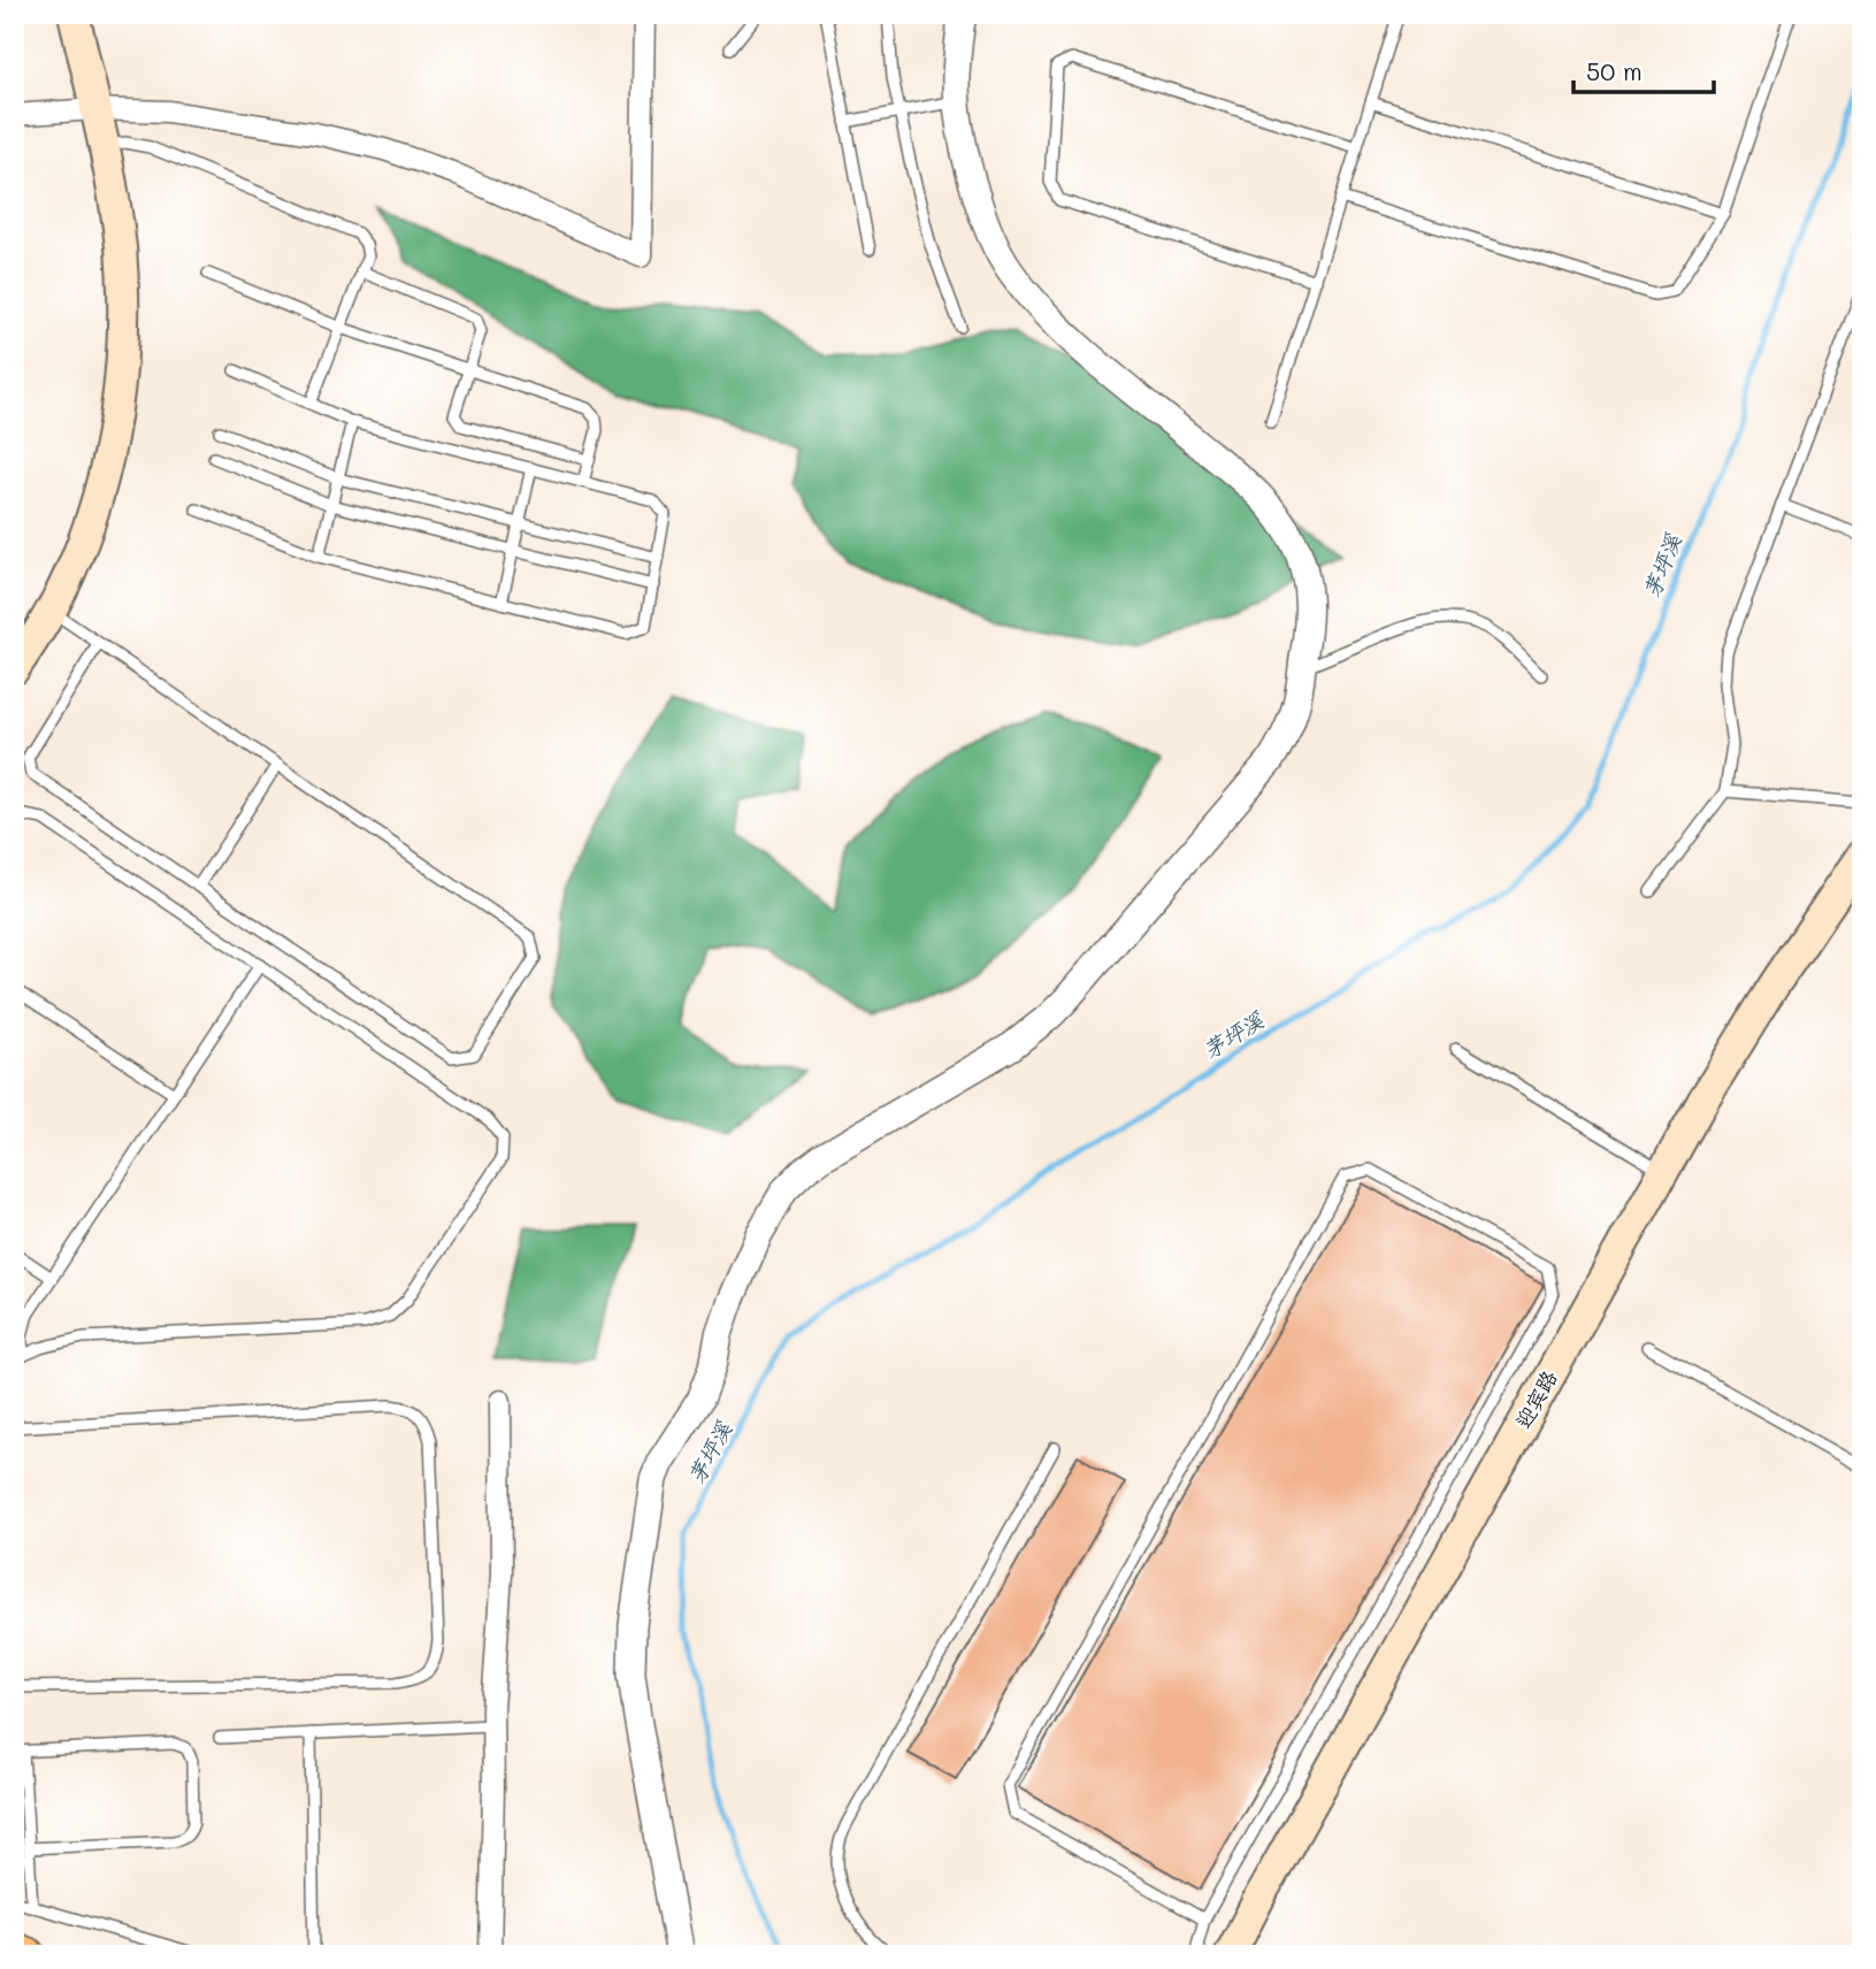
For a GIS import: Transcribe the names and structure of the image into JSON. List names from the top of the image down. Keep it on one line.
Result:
{"streets":{"main road":["迎宾路"]},"water":["茅坪溪"],"scale_bar":"50 m"}
